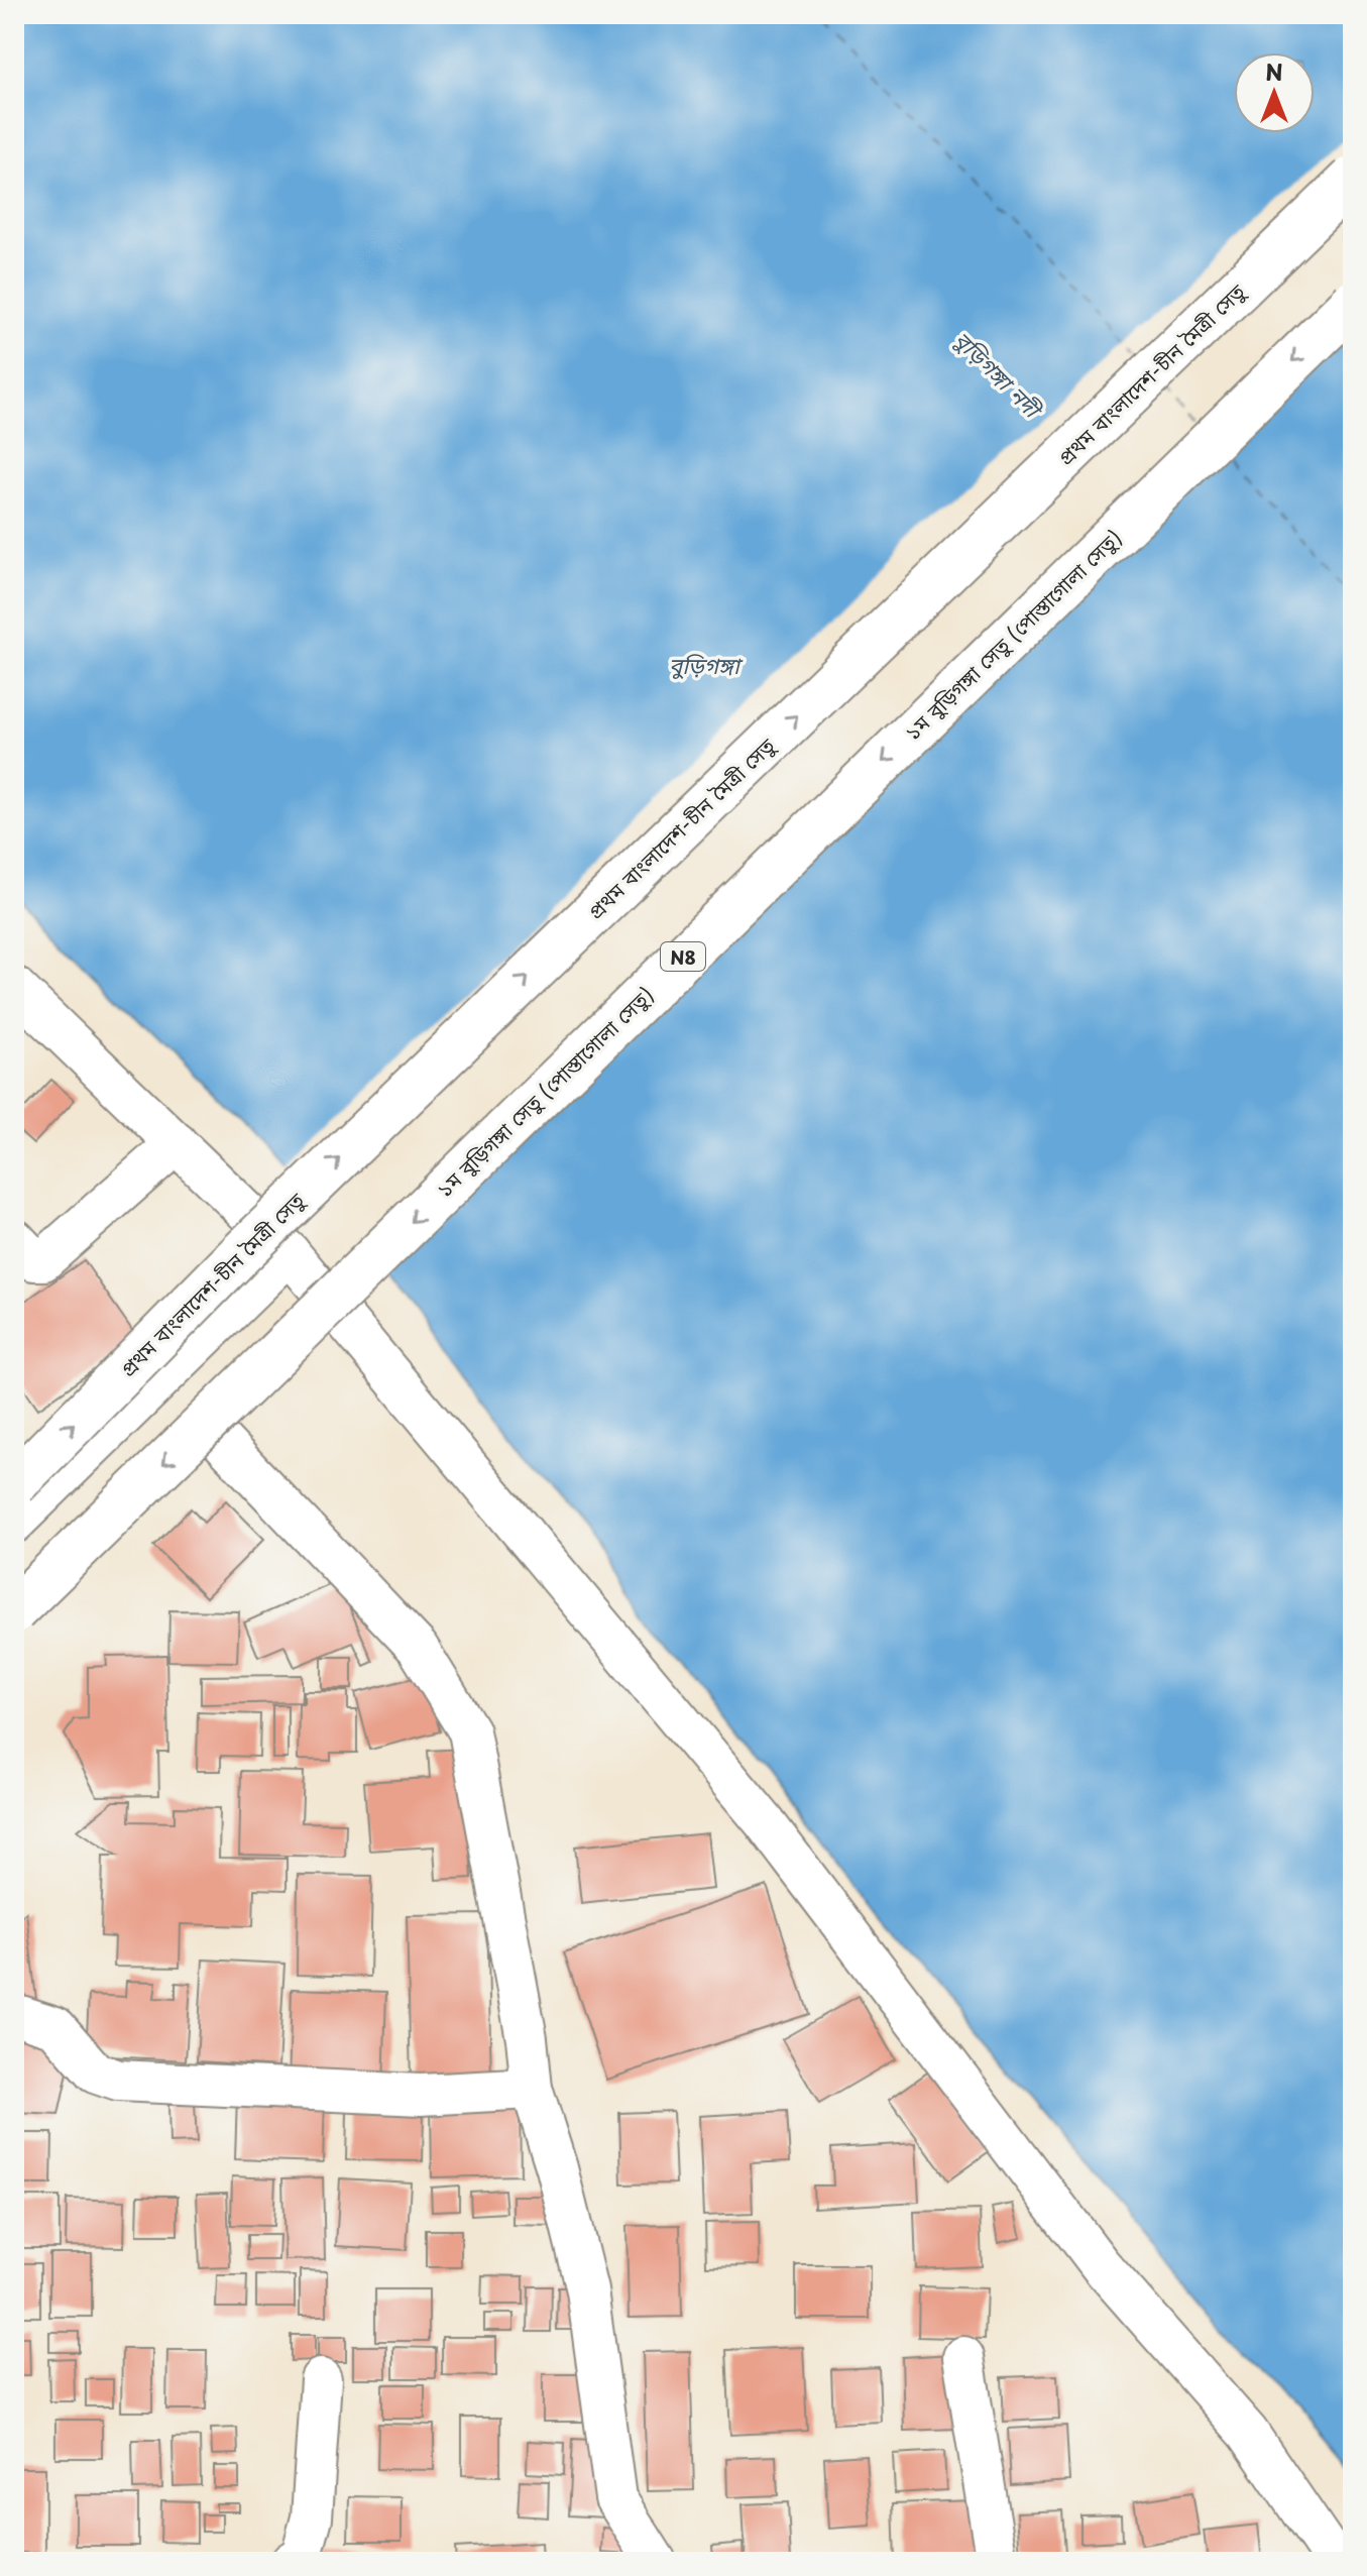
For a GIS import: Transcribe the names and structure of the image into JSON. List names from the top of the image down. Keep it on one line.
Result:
{"streets":{"highway":["প্রথম বাংলাদেশ-চীন মৈত্রী সেতু","১ম বুড়িগঙ্গা সেতু (পোস্তাগোলা সেতু)","N8"]},"one_way":["প্রথম বাংলাদেশ-চীন মৈত্রী সেতু","১ম বুড়িগঙ্গা সেতু (পোস্তাগোলা সেতু)"],"water":["বুড়িগঙ্গা নদী","বুড়িগঙ্গা"],"north":"top"}
